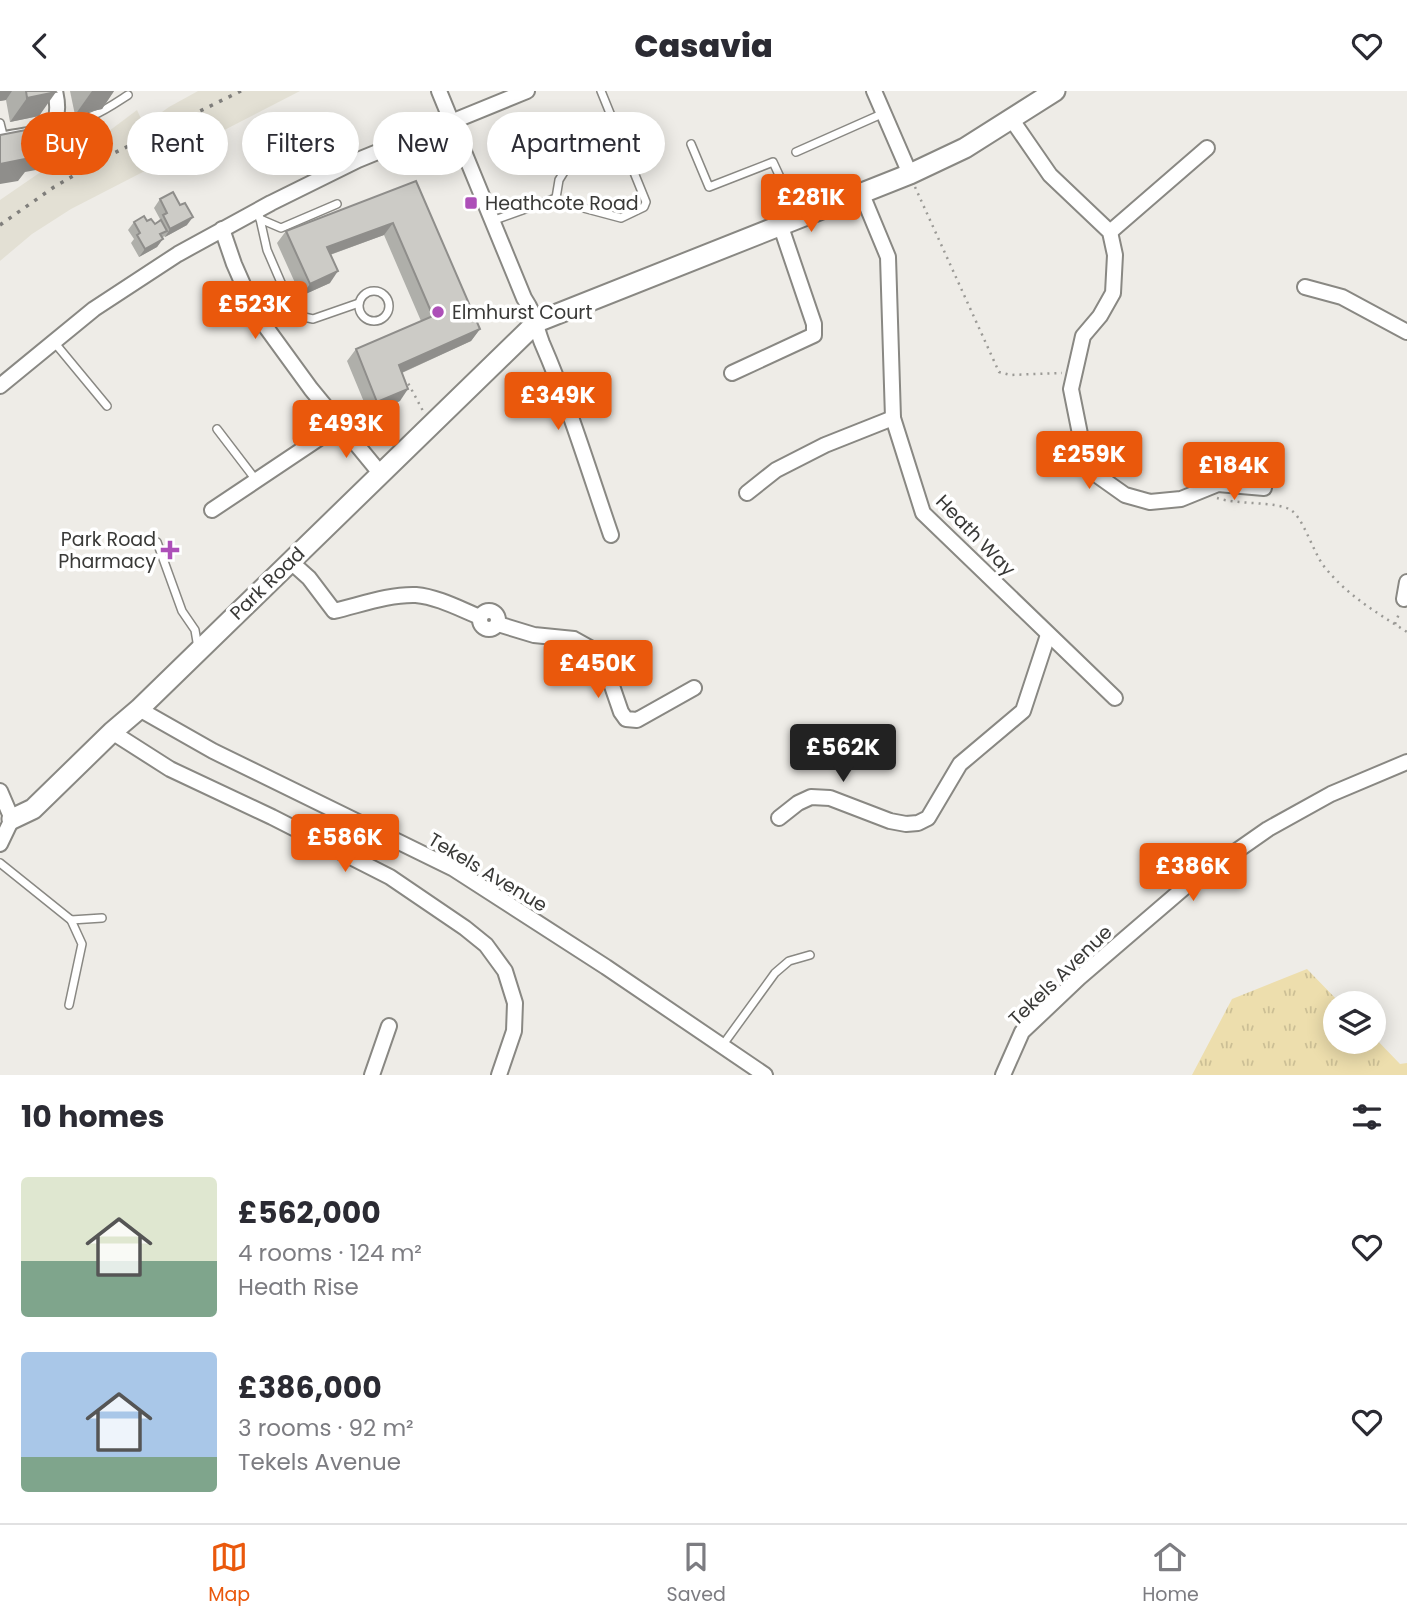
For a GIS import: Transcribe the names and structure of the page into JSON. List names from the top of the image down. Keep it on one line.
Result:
{"streets":{"street":["Heath Way","Park Road","Tekels Avenue"]},"crossings":[["Park Road","Tekels Avenue"]],"places":{"transit":["Heathcote Road"],"other":["Elmhurst Court"],"health":["Park Road Pharmacy"]},"page":{"header":"Casavia","chip":["Buy","Rent","Filters","New","Apartment"],"price":["£281K","£523K","£349K","£493K","£259K","£184K","£450K","£562K","£586K","£386K"],"heading":"10 homes","list":[{"name":"£562,000","note":"4 rooms · 124 m² · Heath Rise"},{"name":"£386,000","note":"3 rooms · 92 m² · Tekels Avenue"}],"tabs":["Map","Saved","Home"]}}
